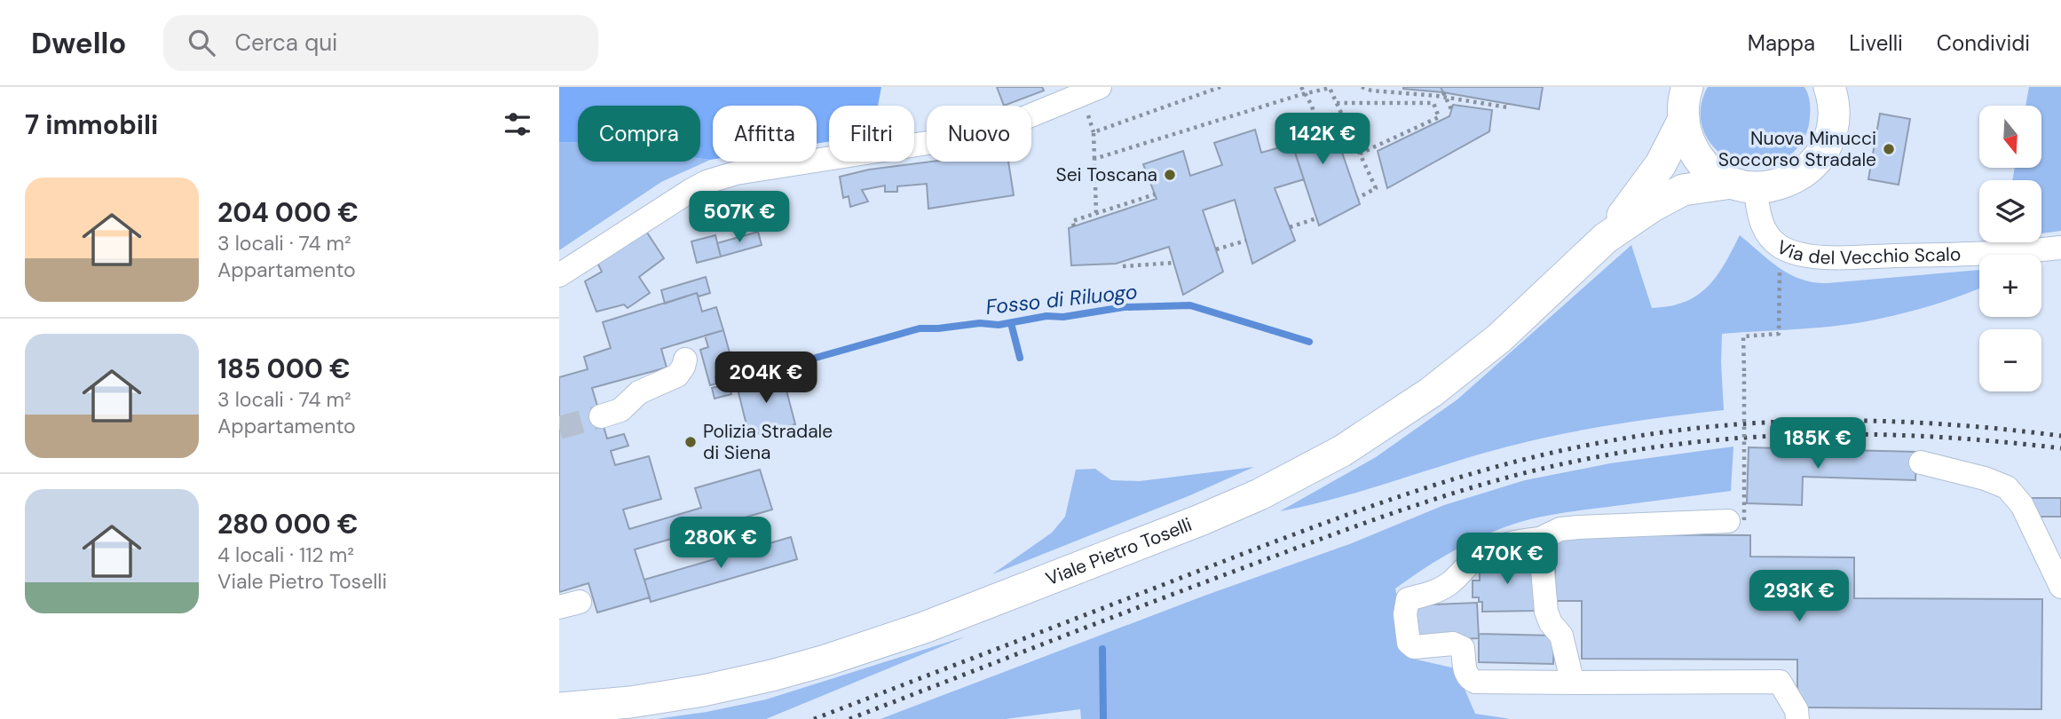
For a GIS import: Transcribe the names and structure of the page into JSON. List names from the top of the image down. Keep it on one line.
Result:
{"streets":{"main road":["Viale Pietro Toselli"],"street":["Via del Vecchio Scalo"]},"crossings":[["Via del Vecchio Scalo","Viale Pietro Toselli"]],"water":["Fosso di Riluogo"],"places":["Nuova Minucci Soccorso Stradale","Sei Toscana","Polizia Stradale di Siena"],"north":"bottom","page":{"header":"Dwello","search":"Cerca qui","nav":["Mappa","Livelli","Condividi"],"heading":"7 immobili","map_buttons":["+","−"],"chip":["Compra","Affitta","Filtri","Nuovo"],"price":["142K €","507K €","204K €","185K €","280K €","470K €","293K €"],"list":[{"name":"204 000 €","note":"3 locali · 74 m² · Appartamento"},{"name":"185 000 €","note":"3 locali · 74 m² · Appartamento"},{"name":"280 000 €","note":"4 locali · 112 m² · Viale Pietro Toselli"}]}}
